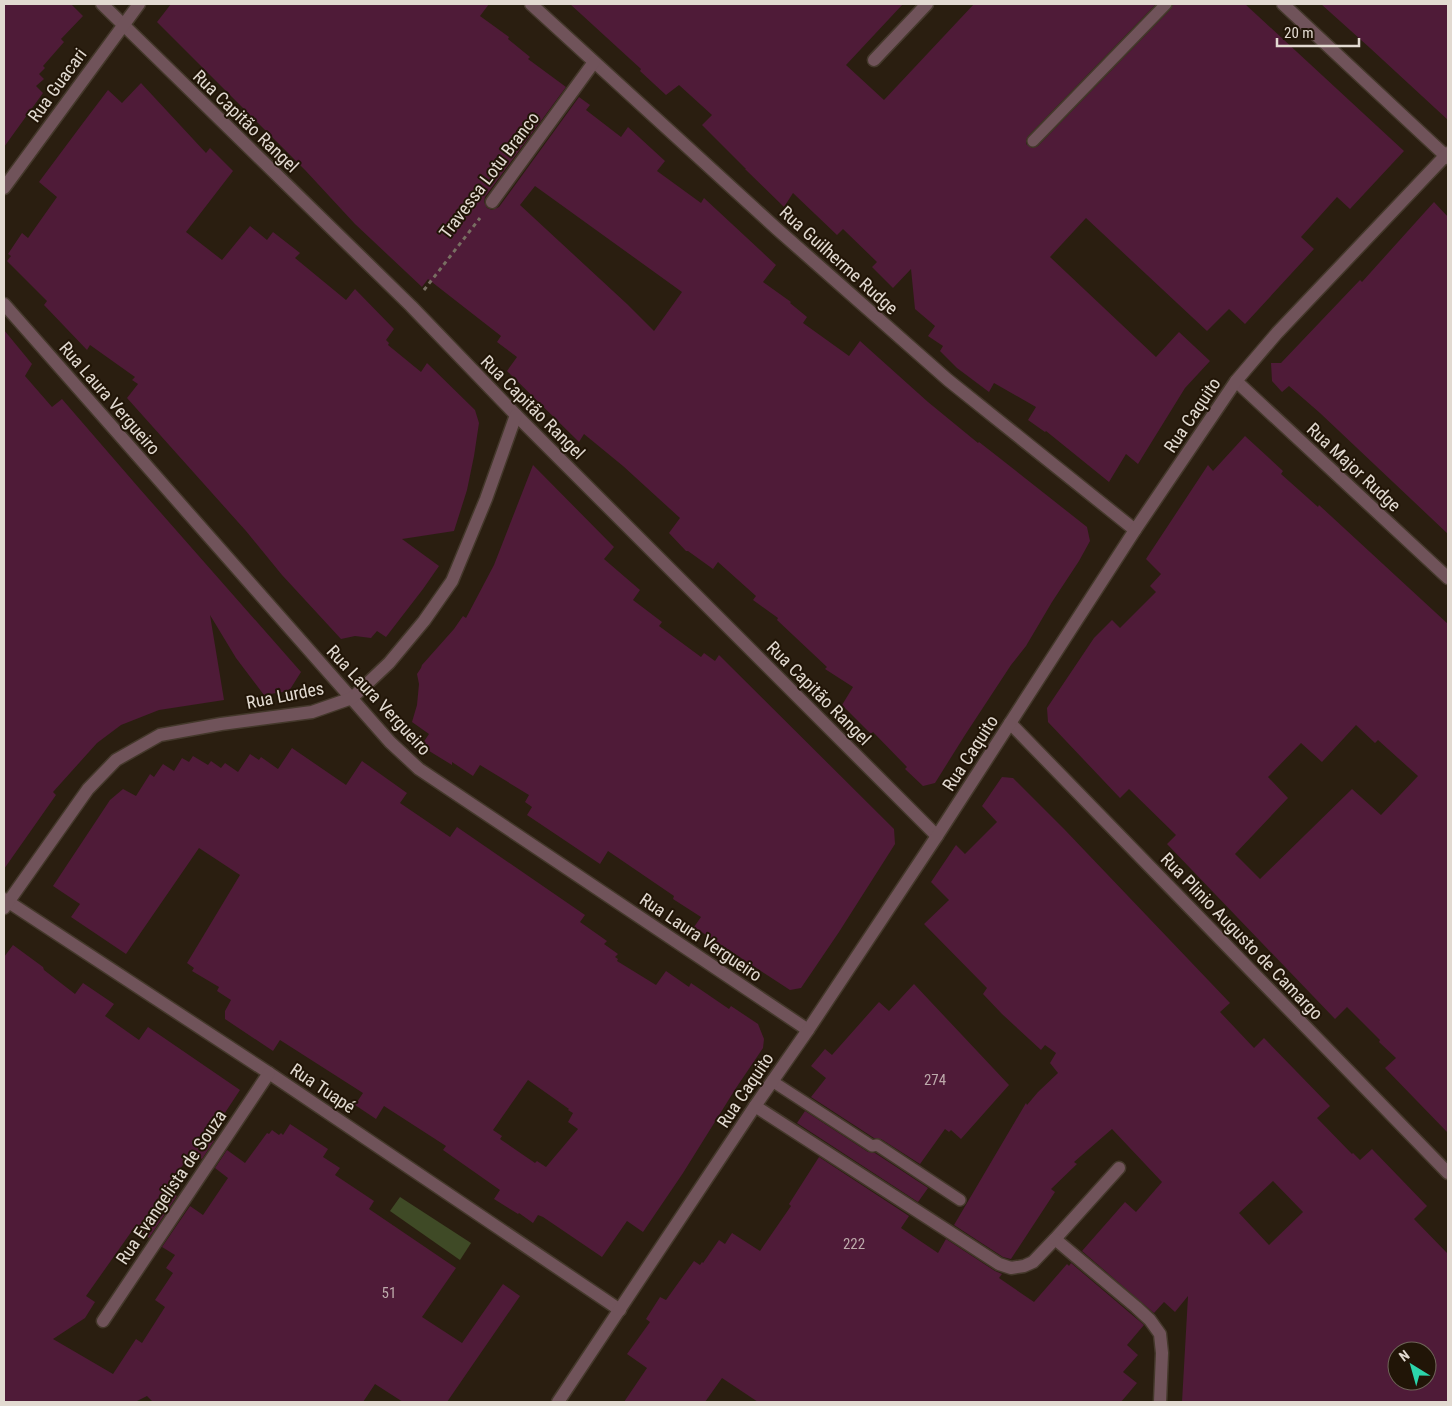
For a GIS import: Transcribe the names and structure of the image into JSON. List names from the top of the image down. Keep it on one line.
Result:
{"streets":{"street":["Rua Guacari","Rua Capitão Rangel","Travessa Lotu Branco","Rua Guilherme Rudge","Rua Laura Vergueiro","Rua Caquito","Rua Major Rudge","Rua Lurdes","Rua Plinio Augusto de Camargo","Rua Tuapé","Rua Evangelista de Souza"]},"crossings":[["Rua Guacari","Rua Capitão Rangel"],["Rua Capitão Rangel","Travessa Lotu Branco"],["Rua Capitão Rangel","Rua Caquito"],["Rua Capitão Rangel","Rua Lurdes"],["Travessa Lotu Branco","Rua Guilherme Rudge"],["Rua Guilherme Rudge","Rua Caquito"],["Rua Laura Vergueiro","Rua Caquito"],["Rua Laura Vergueiro","Rua Lurdes"],["Rua Caquito","Rua Major Rudge"],["Rua Caquito","Rua Plinio Augusto de Camargo"],["Rua Caquito","Rua Tuapé"],["Rua Lurdes","Rua Tuapé"],["Rua Tuapé","Rua Evangelista de Souza"]],"house_numbers":["274","222","51"],"scale_bar":"20 m","north":"top left"}
